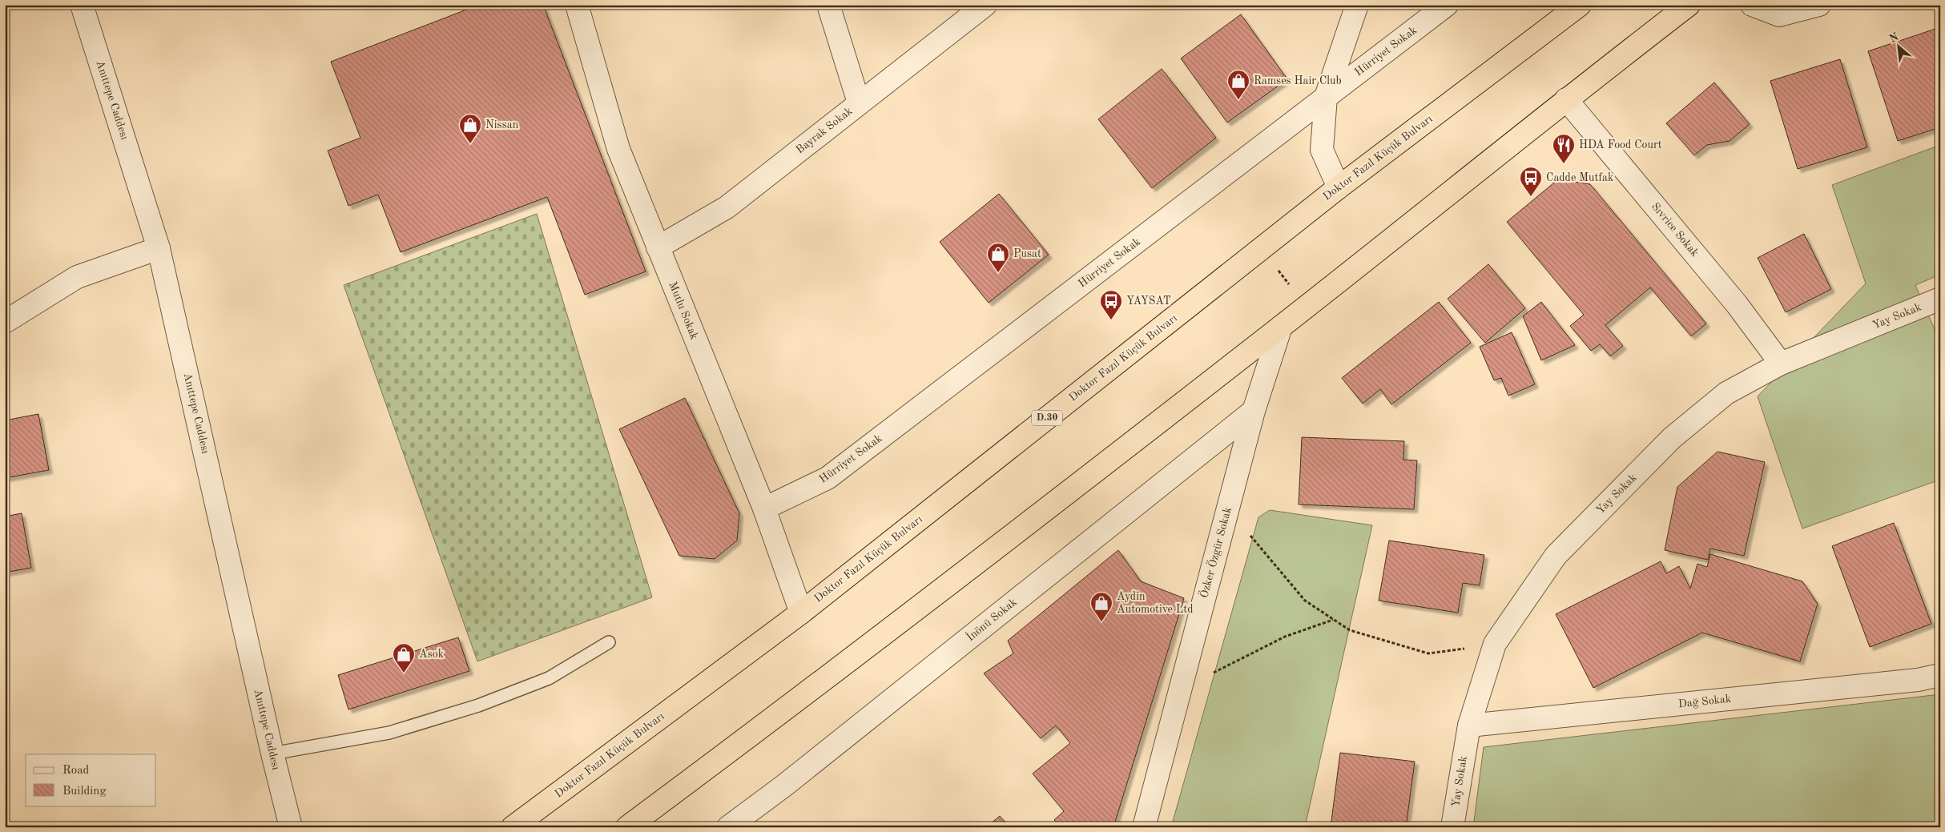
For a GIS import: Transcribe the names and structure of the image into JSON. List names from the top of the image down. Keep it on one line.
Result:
{"streets":{"highway":["Doktor Fazıl Küçük Bulvarı","D.30"],"street":["Hürriyet Sokak","Anıttepe Caddesı","Bayrak Sokak","Sıvrice Sokak","Mutlu Sokak","Yay Sokak","Özker Özgür Sokak","İnönü Sokak","Dağ Sokak"]},"crossings":[["Hürriyet Sokak","Mutlu Sokak"],["Bayrak Sokak","Mutlu Sokak"],["Doktor Fazıl Küçük Bulvarı","Mutlu Sokak"],["Sıvrice Sokak","Yay Sokak"],["Yay Sokak","Dağ Sokak"],["Özker Özgür Sokak","İnönü Sokak"]],"places":{"shop":["Ramses Hair Club","Nissan","Pusat","Aydin Automotive Ltd","Asok"],"restaurant":["HDA Food Court"],"bus stop":["Cadde Mutfak","YAYSAT"]},"legend":["Road","Building"],"north":"top left"}
